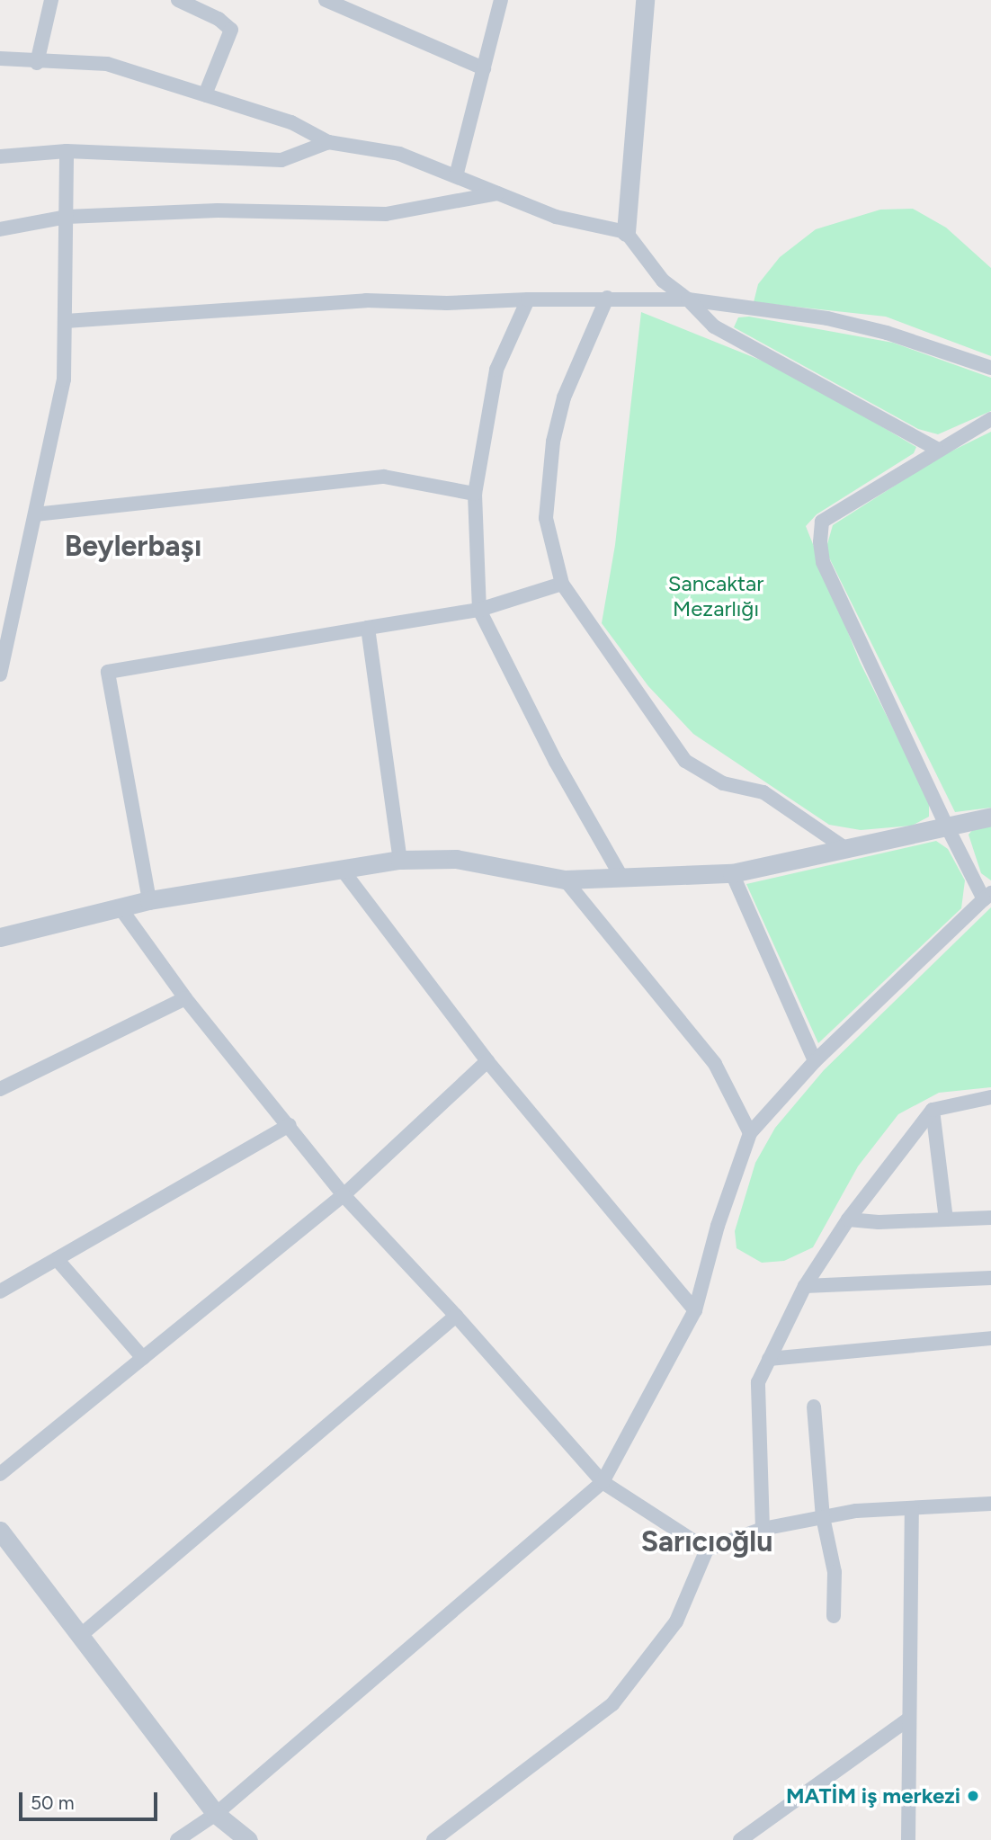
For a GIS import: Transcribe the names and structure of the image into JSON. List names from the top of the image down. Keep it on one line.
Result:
{"districts":["Beylerbaşı","Sarıcıoğlu"],"parks":["Sancaktar Mezarlığı"],"places":["MATİM iş merkezi"],"scale_bar":"50 m"}
